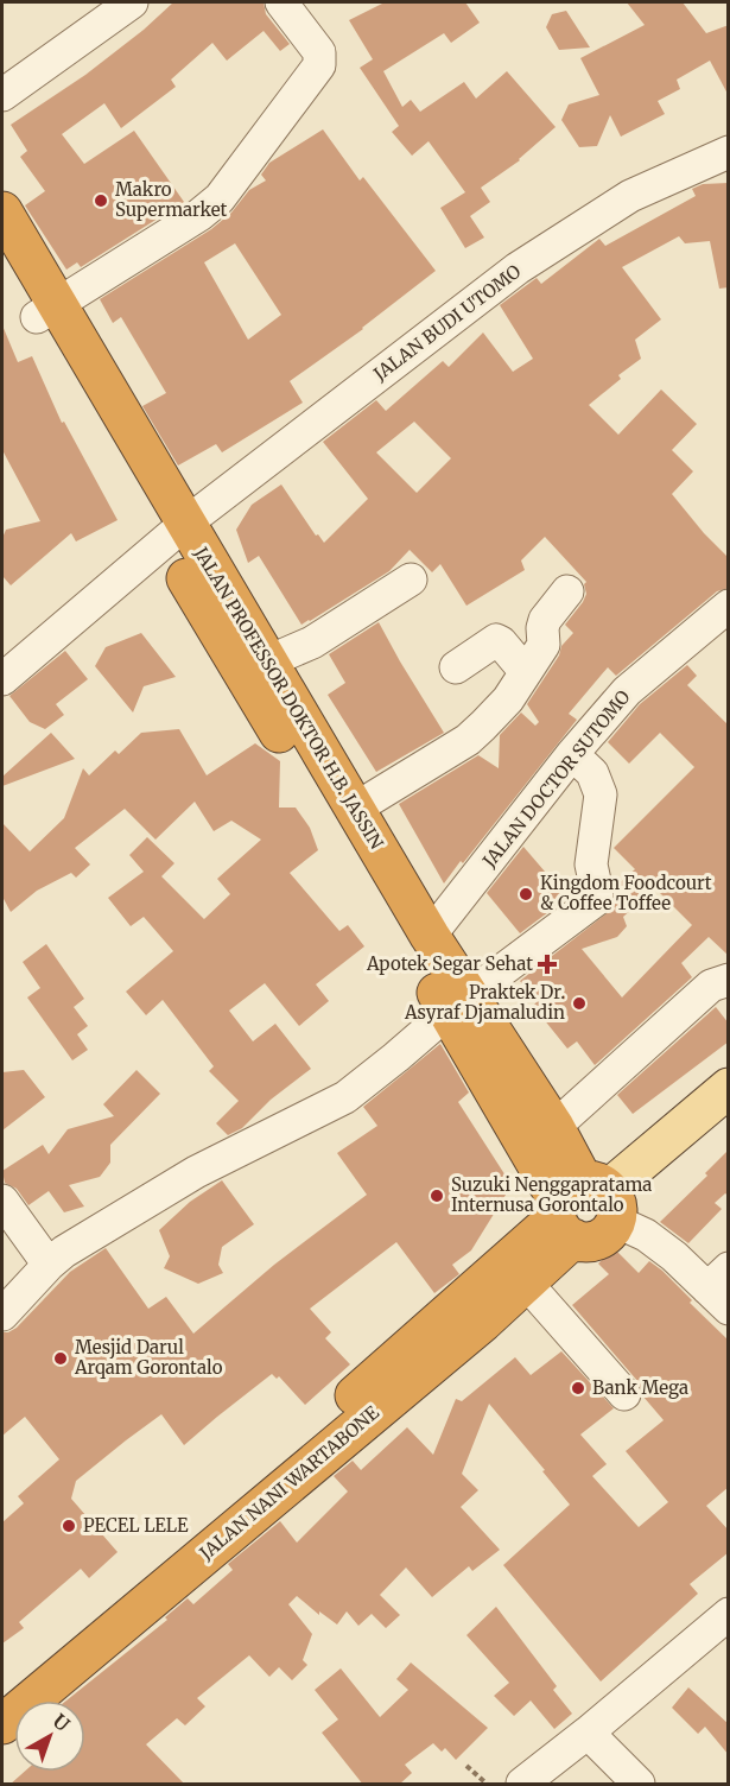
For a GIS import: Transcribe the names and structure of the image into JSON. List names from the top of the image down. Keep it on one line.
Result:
{"streets":{"highway":["JALAN PROFESSOR DOKTOR H.B. JASSIN","JALAN NANI WARTABONE"],"street":["JALAN BUDI UTOMO","JALAN DOCTOR SUTOMO"]},"crossings":[["JALAN BUDI UTOMO","JALAN PROFESSOR DOKTOR H.B. JASSIN"],["JALAN PROFESSOR DOKTOR H.B. JASSIN","JALAN DOCTOR SUTOMO"],["JALAN PROFESSOR DOKTOR H.B. JASSIN","JALAN NANI WARTABONE"]],"places":{"other":["Makro Supermarket","Kingdom Foodcourt & Coffee Toffee","Praktek Dr. Asyraf Djamaludin","Suzuki Nenggapratama Internusa Gorontalo","Mesjid Darul Arqam Gorontalo","Bank Mega","PECEL LELE"],"health":["Apotek Segar Sehat"]},"north":"top right"}
